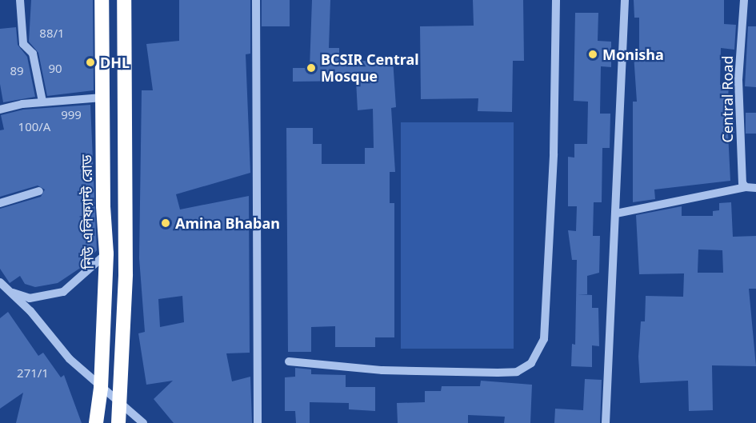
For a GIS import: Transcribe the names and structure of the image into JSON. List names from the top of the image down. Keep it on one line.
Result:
{"streets":{"highway":["নিউ এলিফ্যান্ট রোড"],"street":["Central Road"]},"places":["Monisha","DHL","BCSIR Central Mosque","Amina Bhaban"],"house_numbers":["88/1","90","89","999","100/A","271/1"]}
